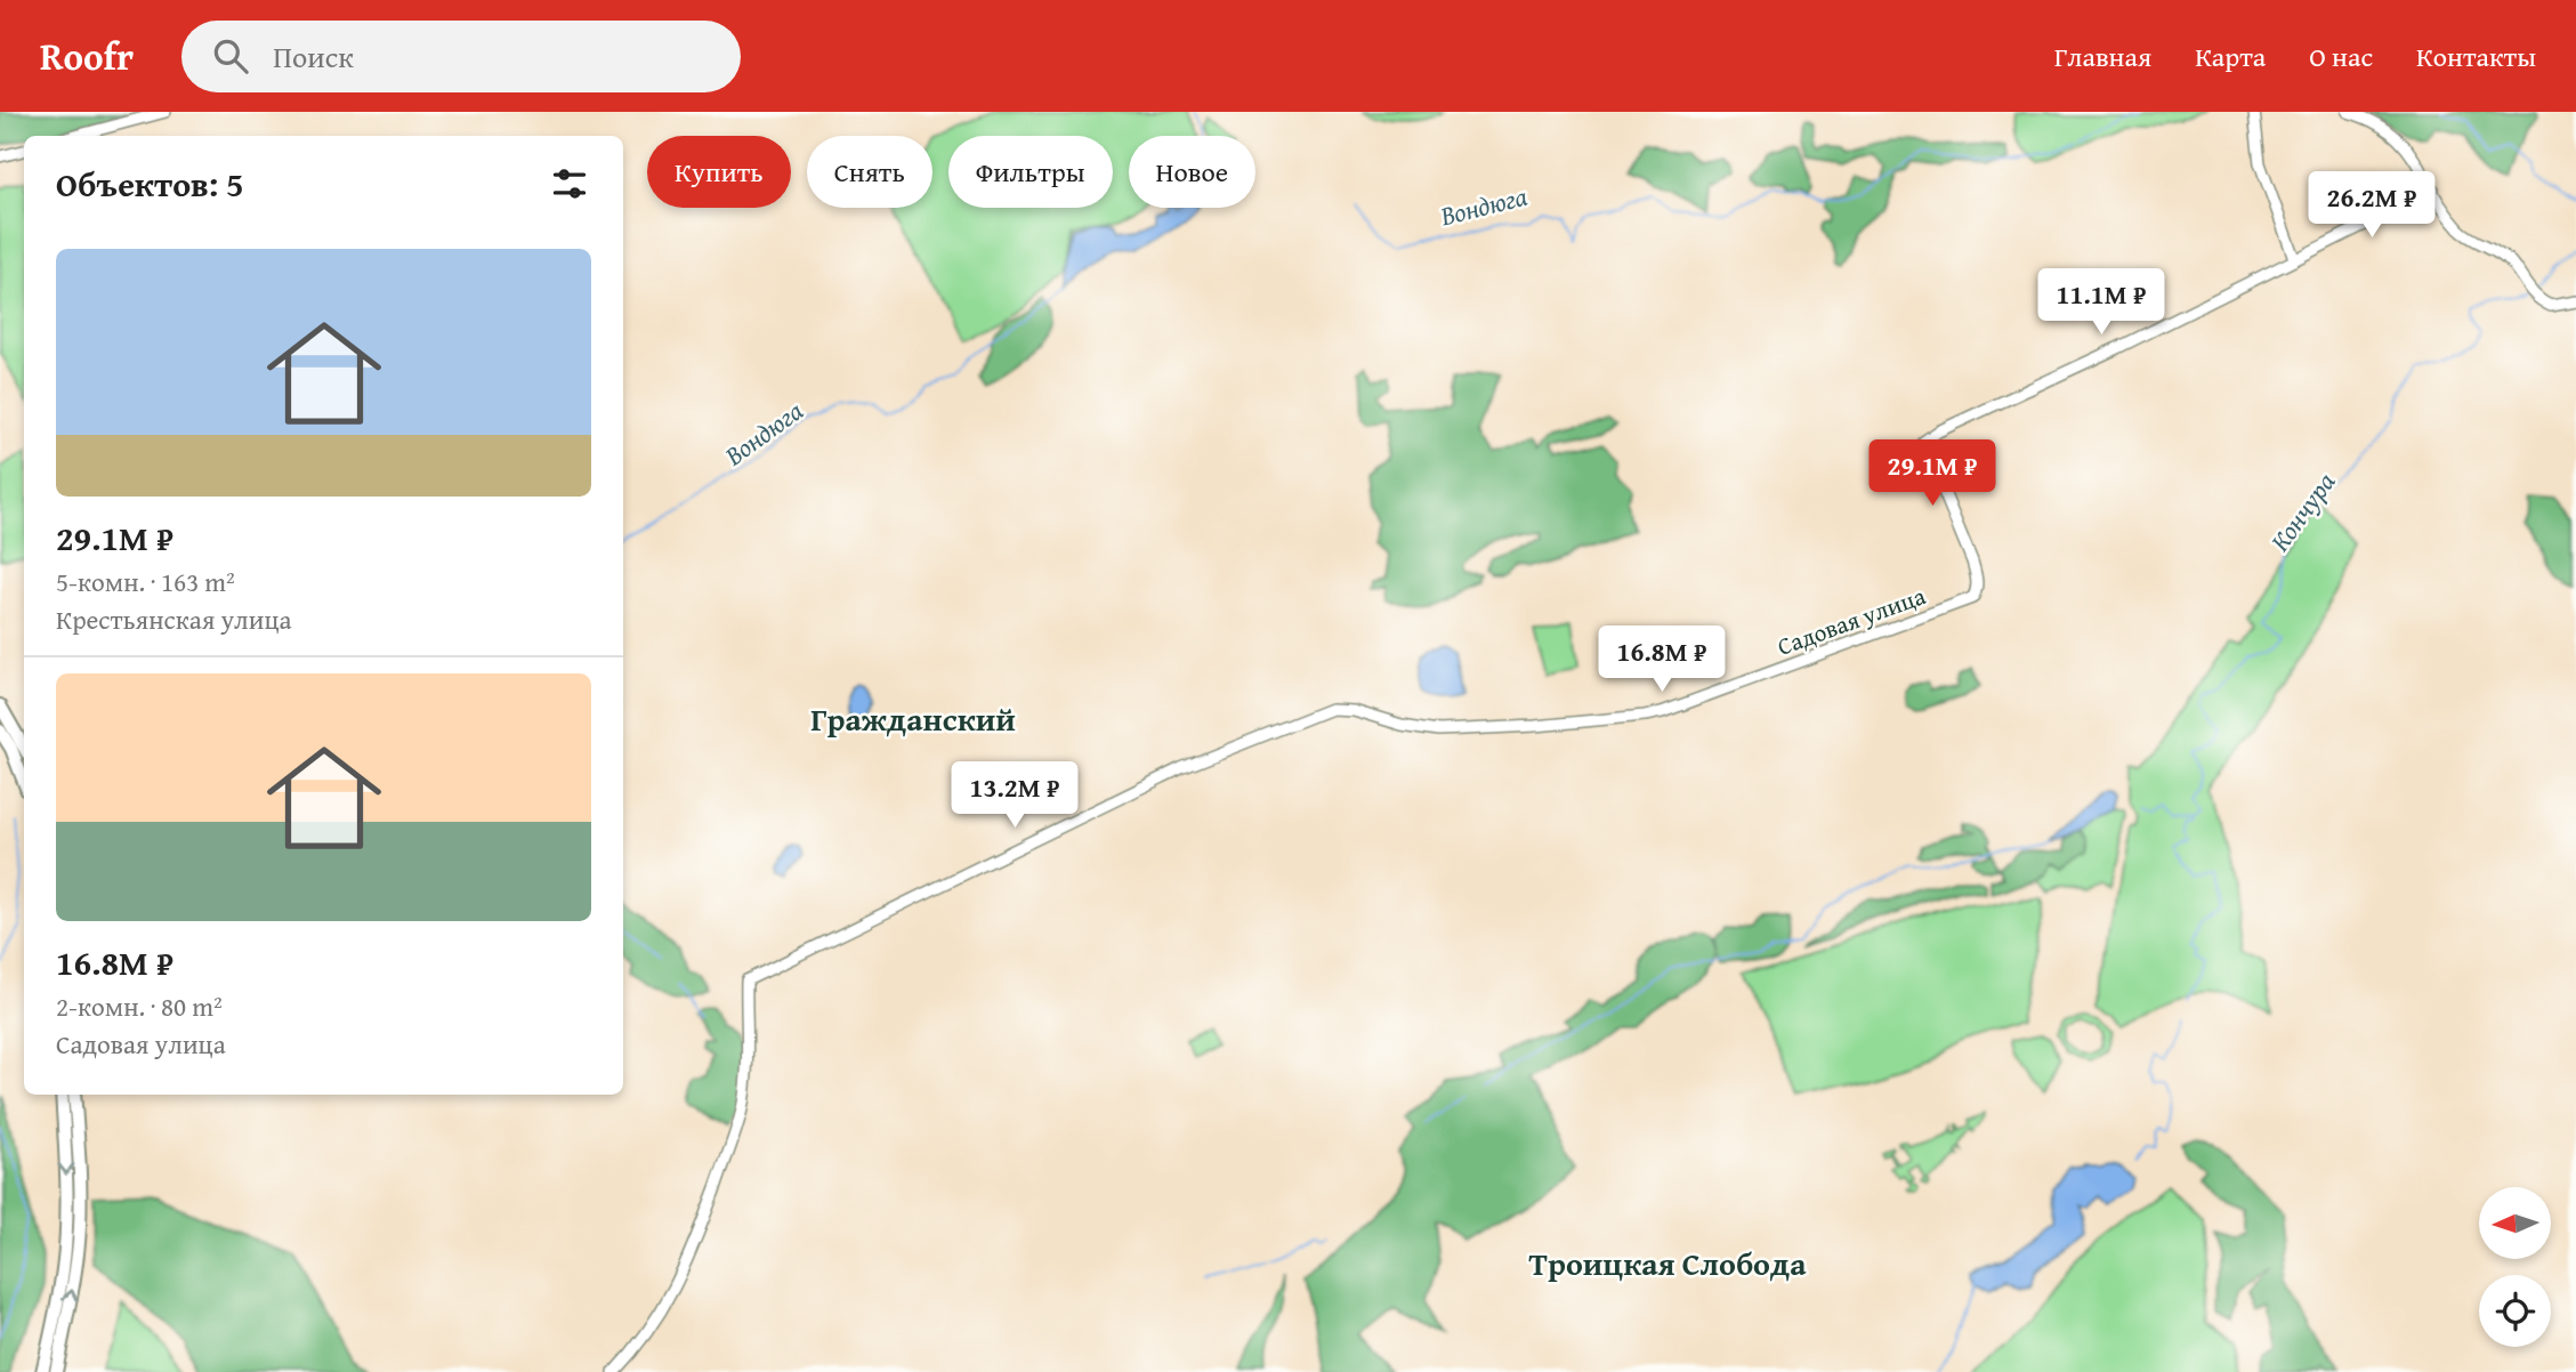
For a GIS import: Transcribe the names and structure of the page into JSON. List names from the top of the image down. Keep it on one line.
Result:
{"streets":{"street":["Садовая улица"]},"districts":["Гражданский","Троицкая Слобода"],"water":["Вондюга","Кончура"],"north":"left","page":{"header":"Roofr","search":"Поиск","nav":["Главная","Карта","О нас","Контакты"],"chip":["Купить","Снять","Фильтры","Новое"],"heading":"Объектов: 5","price":["26.2M ₽","11.1M ₽","29.1M ₽","16.8M ₽","13.2M ₽"],"list":[{"name":"29.1M ₽","note":"5-комн. · 163 m² · Крестьянская улица"},{"name":"16.8M ₽","note":"2-комн. · 80 m² · Садовая улица"}]}}
